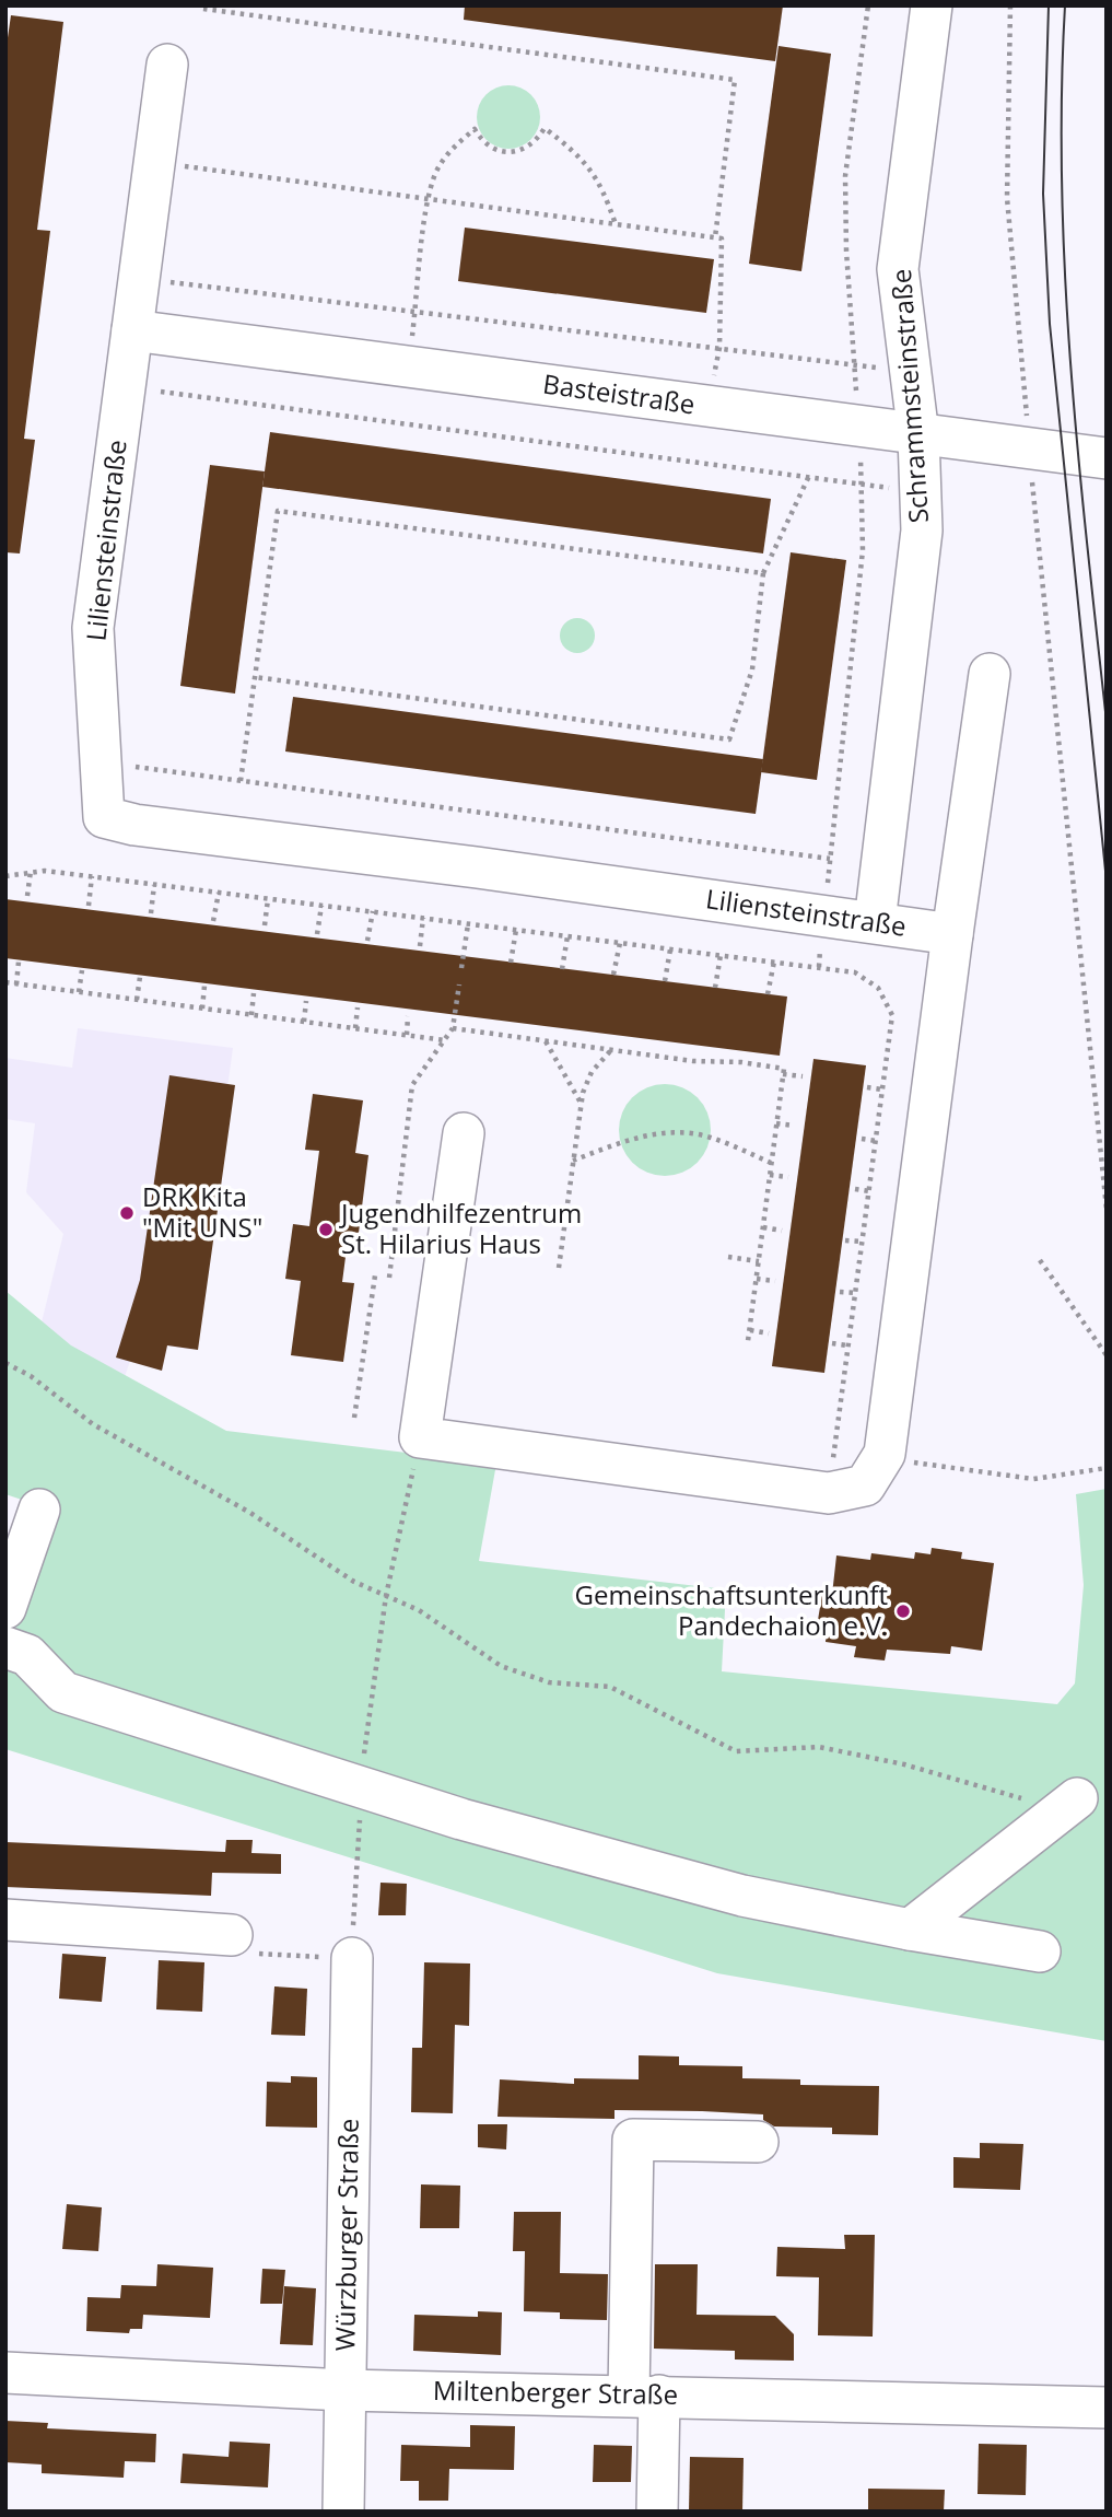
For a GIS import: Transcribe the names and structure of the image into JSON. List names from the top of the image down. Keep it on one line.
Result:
{"streets":{"street":["Basteistraße","Schrammsteinstraße","Liliensteinstraße","Würzburger Straße","Miltenberger Straße"]},"crossings":[["Basteistraße","Schrammsteinstraße"],["Basteistraße","Liliensteinstraße"],["Schrammsteinstraße","Liliensteinstraße"],["Würzburger Straße","Miltenberger Straße"]],"places":["DRK Kita \"Mit UNS\"","Jugendhilfezentrum St. Hilarius Haus","Gemeinschaftsunterkunft Pandechaion e.V."]}
